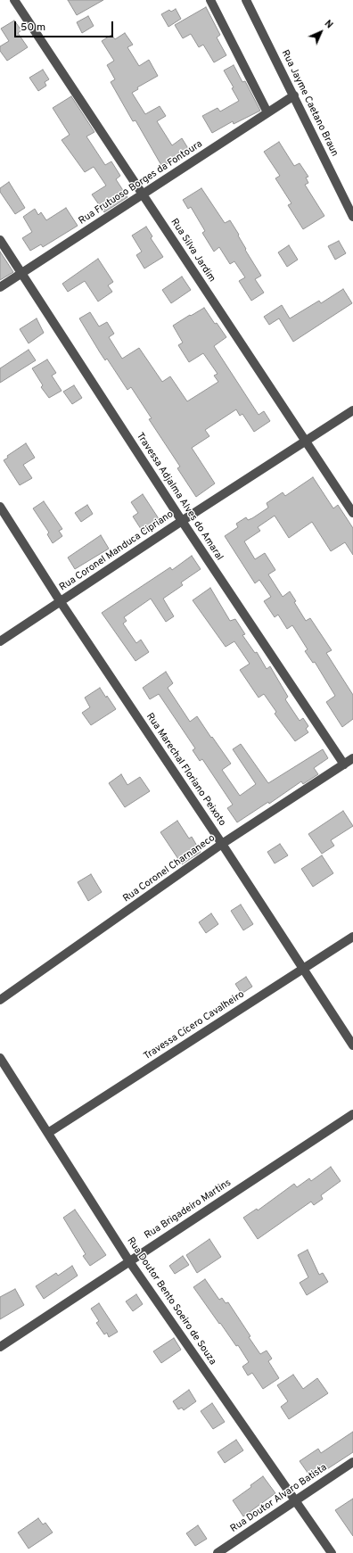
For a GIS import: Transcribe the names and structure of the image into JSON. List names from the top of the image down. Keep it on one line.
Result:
{"streets":{"street":["Rua Jayme Caetano Braun","Rua Frutuoso Borges da Fontoura","Rua Silva Jardim","Travessa Adjalma Alves do Amaral","Rua Coronel Manduca Cipriano","Rua Marechal Floriano Peixoto","Rua Coronel Charnaneco","Travessa Cícero Cavalheiro","Rua Brigadeiro Martins","Rua Doutor Bento Soeiro de Souza","Rua Doutor Alvaro Batista"]},"crossings":[["Rua Jayme Caetano Braun","Rua Frutuoso Borges da Fontoura"],["Rua Frutuoso Borges da Fontoura","Rua Silva Jardim"],["Rua Frutuoso Borges da Fontoura","Travessa Adjalma Alves do Amaral"],["Rua Silva Jardim","Rua Coronel Manduca Cipriano"],["Travessa Adjalma Alves do Amaral","Rua Coronel Manduca Cipriano"],["Travessa Adjalma Alves do Amaral","Rua Coronel Charnaneco"],["Rua Coronel Manduca Cipriano","Rua Marechal Floriano Peixoto"],["Rua Marechal Floriano Peixoto","Rua Coronel Charnaneco"],["Rua Marechal Floriano Peixoto","Travessa Cícero Cavalheiro"],["Travessa Cícero Cavalheiro","Rua Doutor Bento Soeiro de Souza"],["Rua Brigadeiro Martins","Rua Doutor Bento Soeiro de Souza"],["Rua Doutor Bento Soeiro de Souza","Rua Doutor Alvaro Batista"]],"scale_bar":"50 m","north":"top right"}
